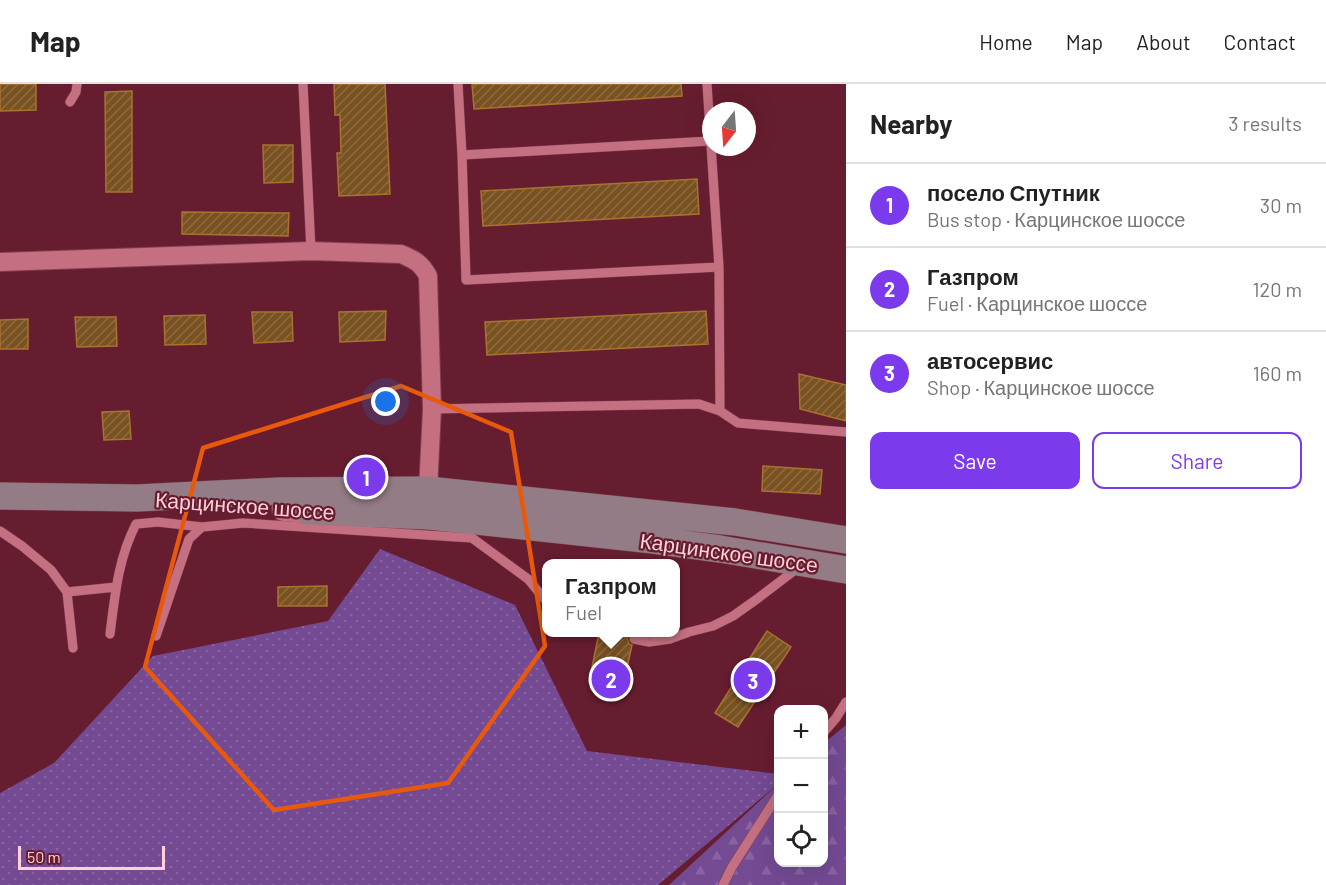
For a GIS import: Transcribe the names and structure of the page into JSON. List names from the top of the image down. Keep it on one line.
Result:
{"streets":{"main road":["Карцинское шоссе"]},"scale_bar":"50 m","north":"bottom","page":{"header":"Map","nav":["Home","Map","About","Contact"],"heading":["Nearby","3 results"],"list":[{"mark":"1","name":"посело Спутник","note":"Bus stop · Карцинское шоссе","value":"30 m"},{"mark":"2","name":"Газпром","note":"Fuel · Карцинское шоссе","value":"120 m"},{"mark":"3","name":"автосервис","note":"Shop · Карцинское шоссе","value":"160 m"}],"buttons":["Save","Share"],"pins":["1","2","3"],"popup":["Газпром","Fuel"],"map_buttons":["+","−"],"scale":"50 m"}}
